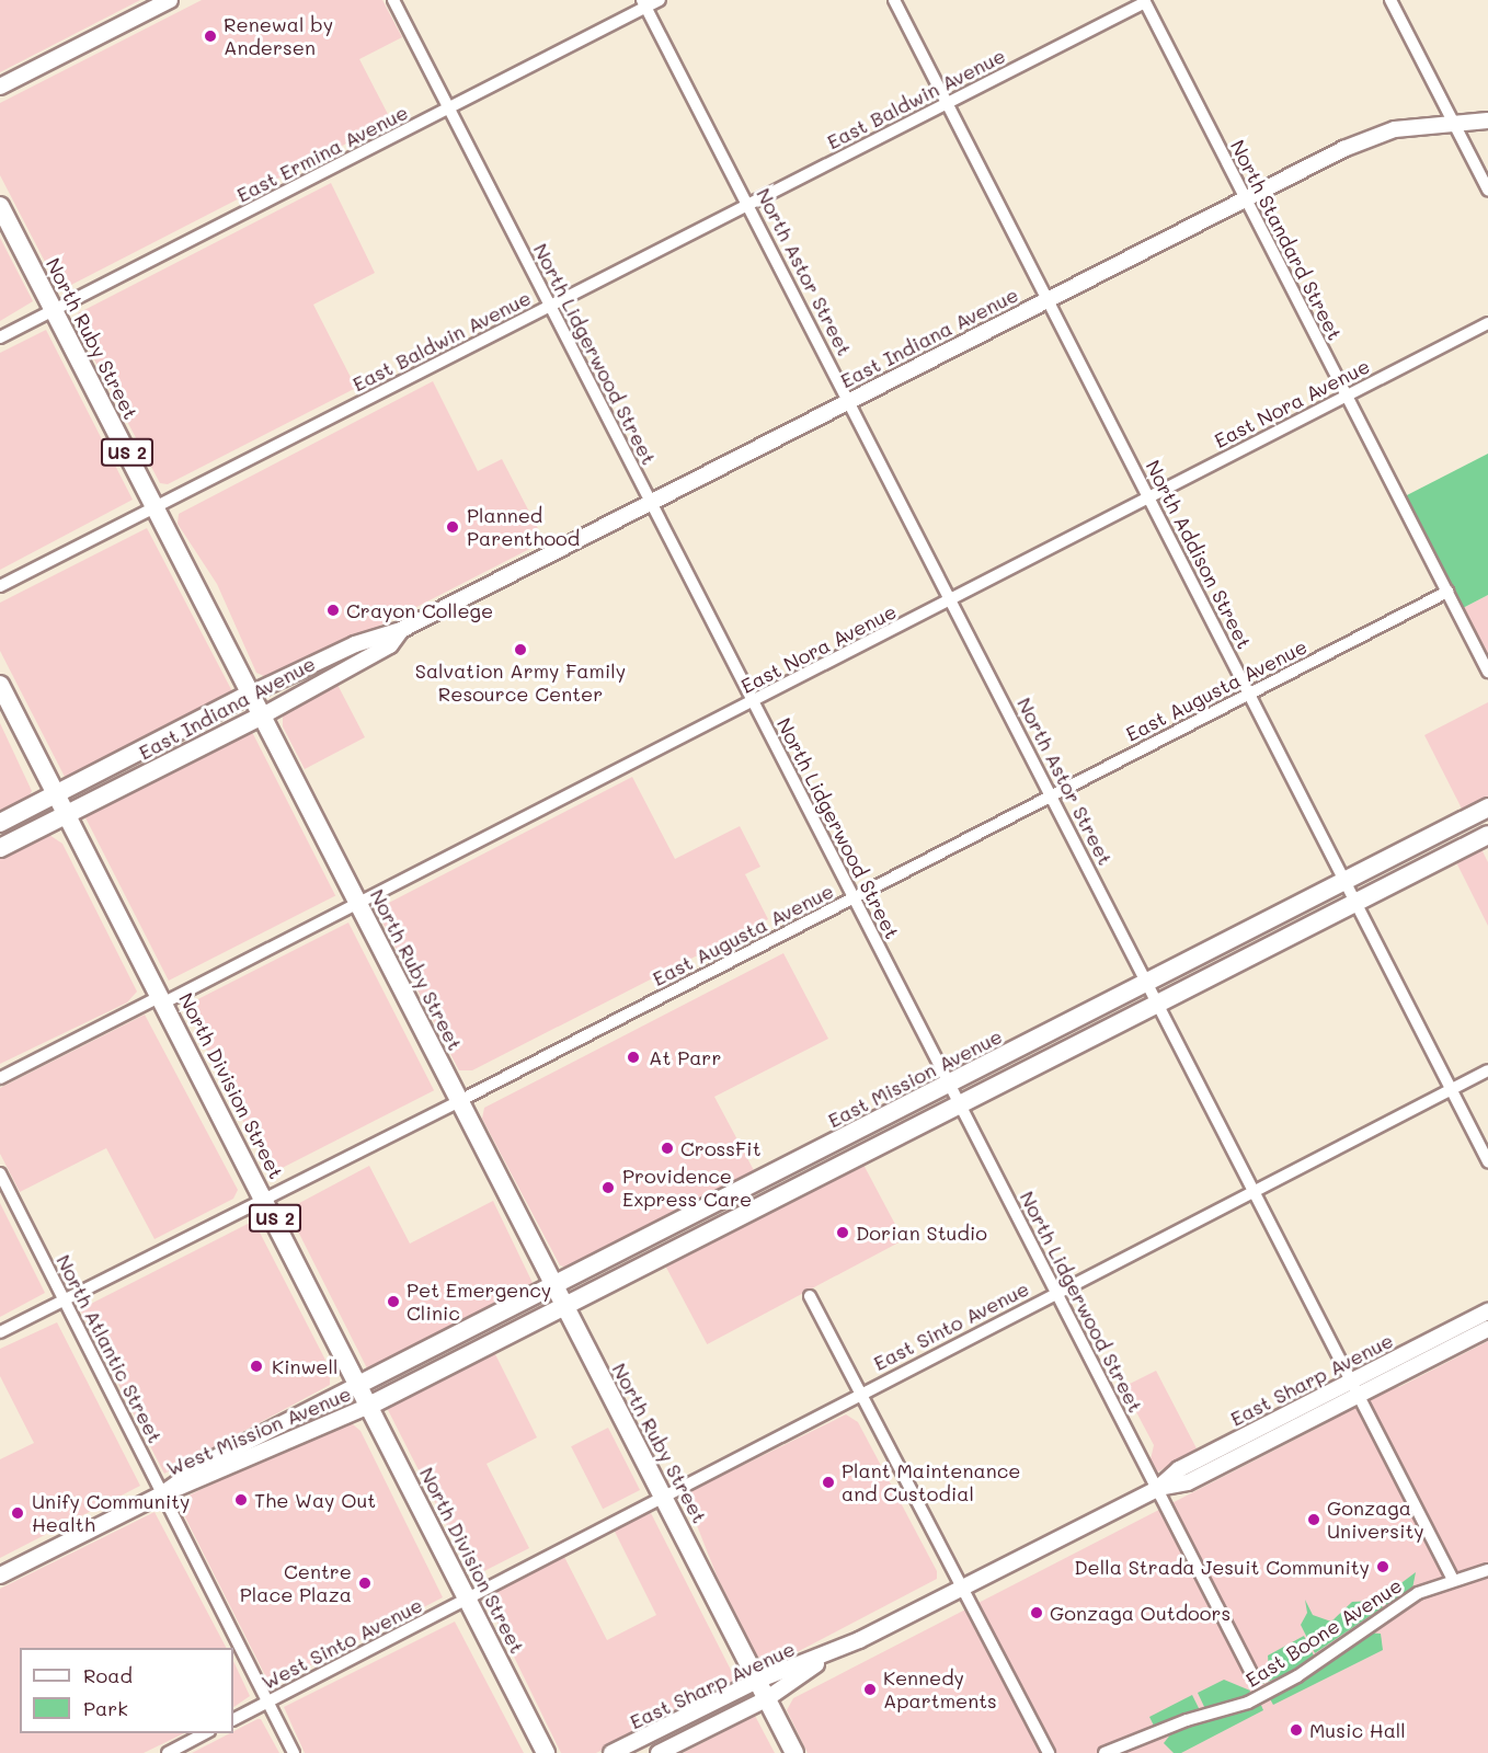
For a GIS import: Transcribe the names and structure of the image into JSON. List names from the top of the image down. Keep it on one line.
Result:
{"streets":{"main road":["East Indiana Avenue","North Ruby Street","US 2","East Mission Avenue","North Division Street","East Sharp Avenue","West Mission Avenue"],"street":["East Baldwin Avenue","East Ermina Avenue","North Standard Street","North Astor Street","North Lidgerwood Street","East Nora Avenue","North Addison Street","East Augusta Avenue","East Sinto Avenue","North Atlantic Street","East Boone Avenue","West Sinto Avenue"]},"crossings":[["East Baldwin Avenue","North Standard Street"],["East Baldwin Avenue","North Astor Street"],["East Baldwin Avenue","North Ruby Street"],["East Baldwin Avenue","North Lidgerwood Street"],["East Baldwin Avenue","North Addison Street"],["East Ermina Avenue","North Astor Street"],["East Ermina Avenue","North Ruby Street"],["East Ermina Avenue","North Lidgerwood Street"],["North Standard Street","East Indiana Avenue"],["North Standard Street","East Nora Avenue"],["North Standard Street","East Augusta Avenue"],["North Astor Street","East Indiana Avenue"],["North Astor Street","East Nora Avenue"],["North Astor Street","East Augusta Avenue"],["North Astor Street","East Mission Avenue"],["North Astor Street","East Sinto Avenue"],["North Astor Street","East Sharp Avenue"],["North Astor Street","East Boone Avenue"],["East Indiana Avenue","North Ruby Street"],["East Indiana Avenue","North Lidgerwood Street"],["East Indiana Avenue","North Addison Street"],["East Indiana Avenue","North Division Street"],["North Ruby Street","East Nora Avenue"],["North Ruby Street","East Augusta Avenue"],["North Ruby Street","East Mission Avenue"],["North Ruby Street","East Sinto Avenue"],["North Ruby Street","East Sharp Avenue"],["North Lidgerwood Street","East Nora Avenue"],["North Lidgerwood Street","East Augusta Avenue"],["North Lidgerwood Street","East Mission Avenue"],["North Lidgerwood Street","East Sinto Avenue"],["North Lidgerwood Street","East Sharp Avenue"],["East Nora Avenue","North Addison Street"],["East Nora Avenue","North Division Street"],["North Addison Street","East Augusta Avenue"],["North Addison Street","East Mission Avenue"],["North Addison Street","East Sinto Avenue"],["East Augusta Avenue","North Division Street"],["East Augusta Avenue","North Atlantic Street"],["East Mission Avenue","North Division Street"],["East Mission Avenue","West Mission Avenue"],["North Division Street","East Sinto Avenue"],["North Division Street","West Mission Avenue"],["North Division Street","West Sinto Avenue"],["East Sinto Avenue","West Sinto Avenue"],["North Atlantic Street","West Mission Avenue"],["North Atlantic Street","West Sinto Avenue"]],"places":["Renewal by Andersen","Planned Parenthood","Crayon College","Salvation Army Family Resource Center","At Parr","CrossFit","Providence Express Care","Dorian Studio","Pet Emergency Clinic","Kinwell","Plant Maintenance and Custodial","The Way Out","Unify Community Health","Gonzaga University","Della Strada Jesuit Community","Centre Place Plaza","Gonzaga Outdoors","Kennedy Apartments","Music Hall"],"legend":["Road","Park"]}
